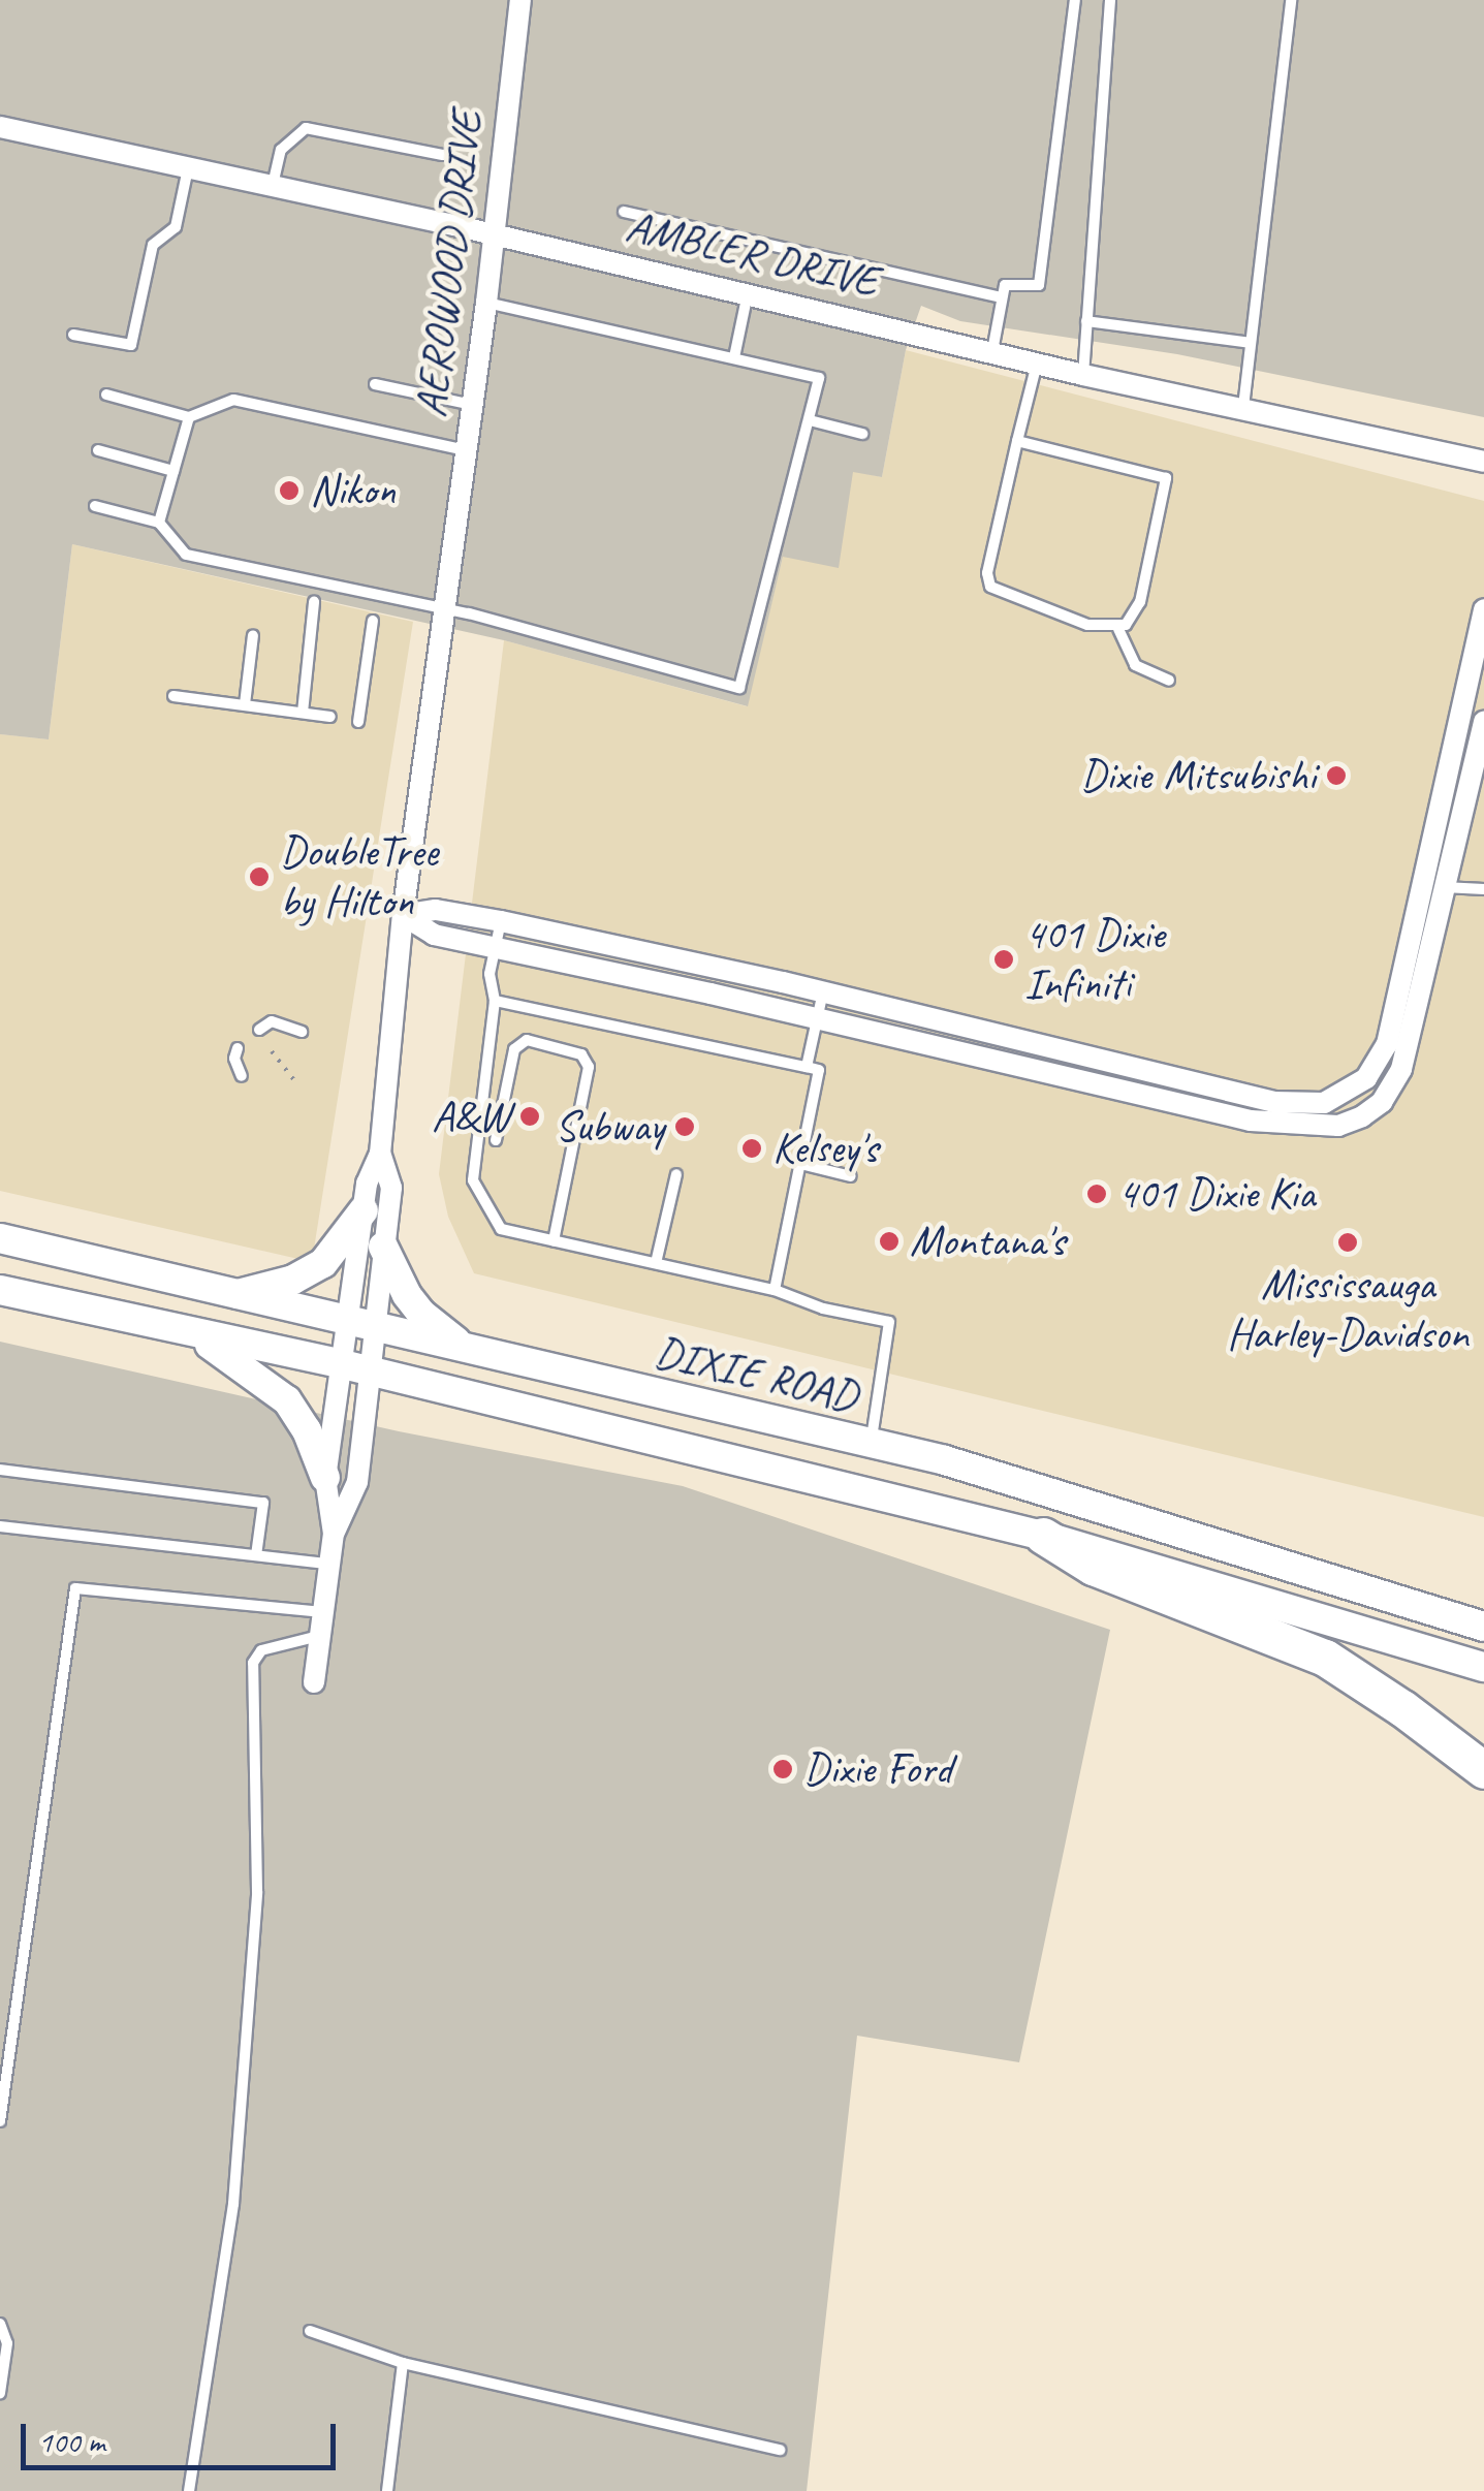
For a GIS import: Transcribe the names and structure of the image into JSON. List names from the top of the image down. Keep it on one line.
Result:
{"streets":{"main road":["DIXIE ROAD"],"street":["AMBLER DRIVE","AEROWOOD DRIVE"]},"crossings":[["AMBLER DRIVE","AEROWOOD DRIVE"],["AEROWOOD DRIVE","DIXIE ROAD"]],"places":["Nikon","Dixie Mitsubishi","DoubleTree by Hilton","401 Dixie Infiniti","A&W","Subway","Kelsey's","401 Dixie Kia","Montana's","Mississauga Harley-Davidson","Dixie Ford"],"scale_bar":"100 m"}
